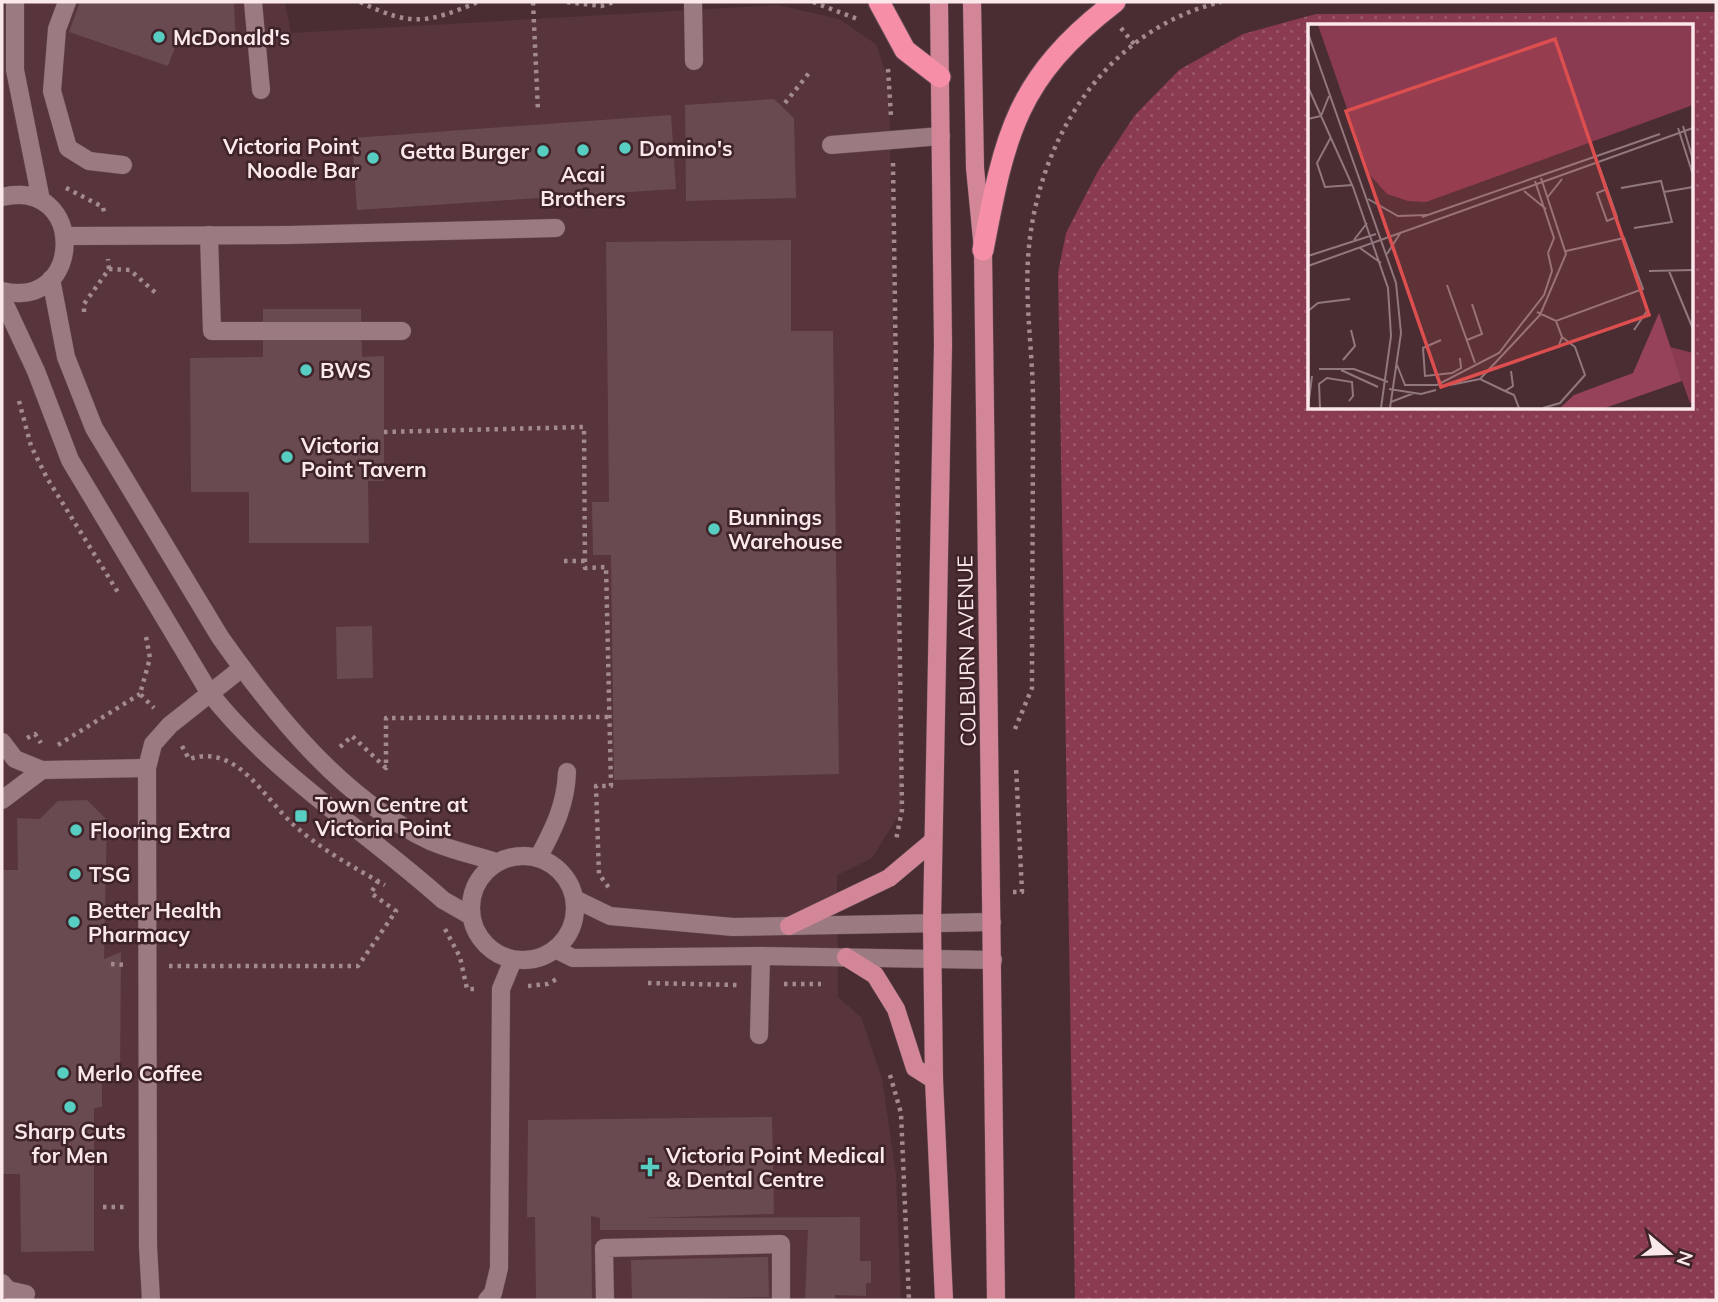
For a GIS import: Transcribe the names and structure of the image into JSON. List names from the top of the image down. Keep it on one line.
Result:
{"streets":{"main road":["COLBURN AVENUE"]},"places":{"other":["McDonald's","Domino's","Acai Brothers","Getta Burger","Victoria Point Noodle Bar","BWS","Victoria Point Tavern","Bunnings Warehouse","Flooring Extra","TSG","Better Health Pharmacy","Merlo Coffee","Sharp Cuts for Men"],"transit":["Town Centre at Victoria Point"],"health":["Victoria Point Medical & Dental Centre"]},"north":"right"}
